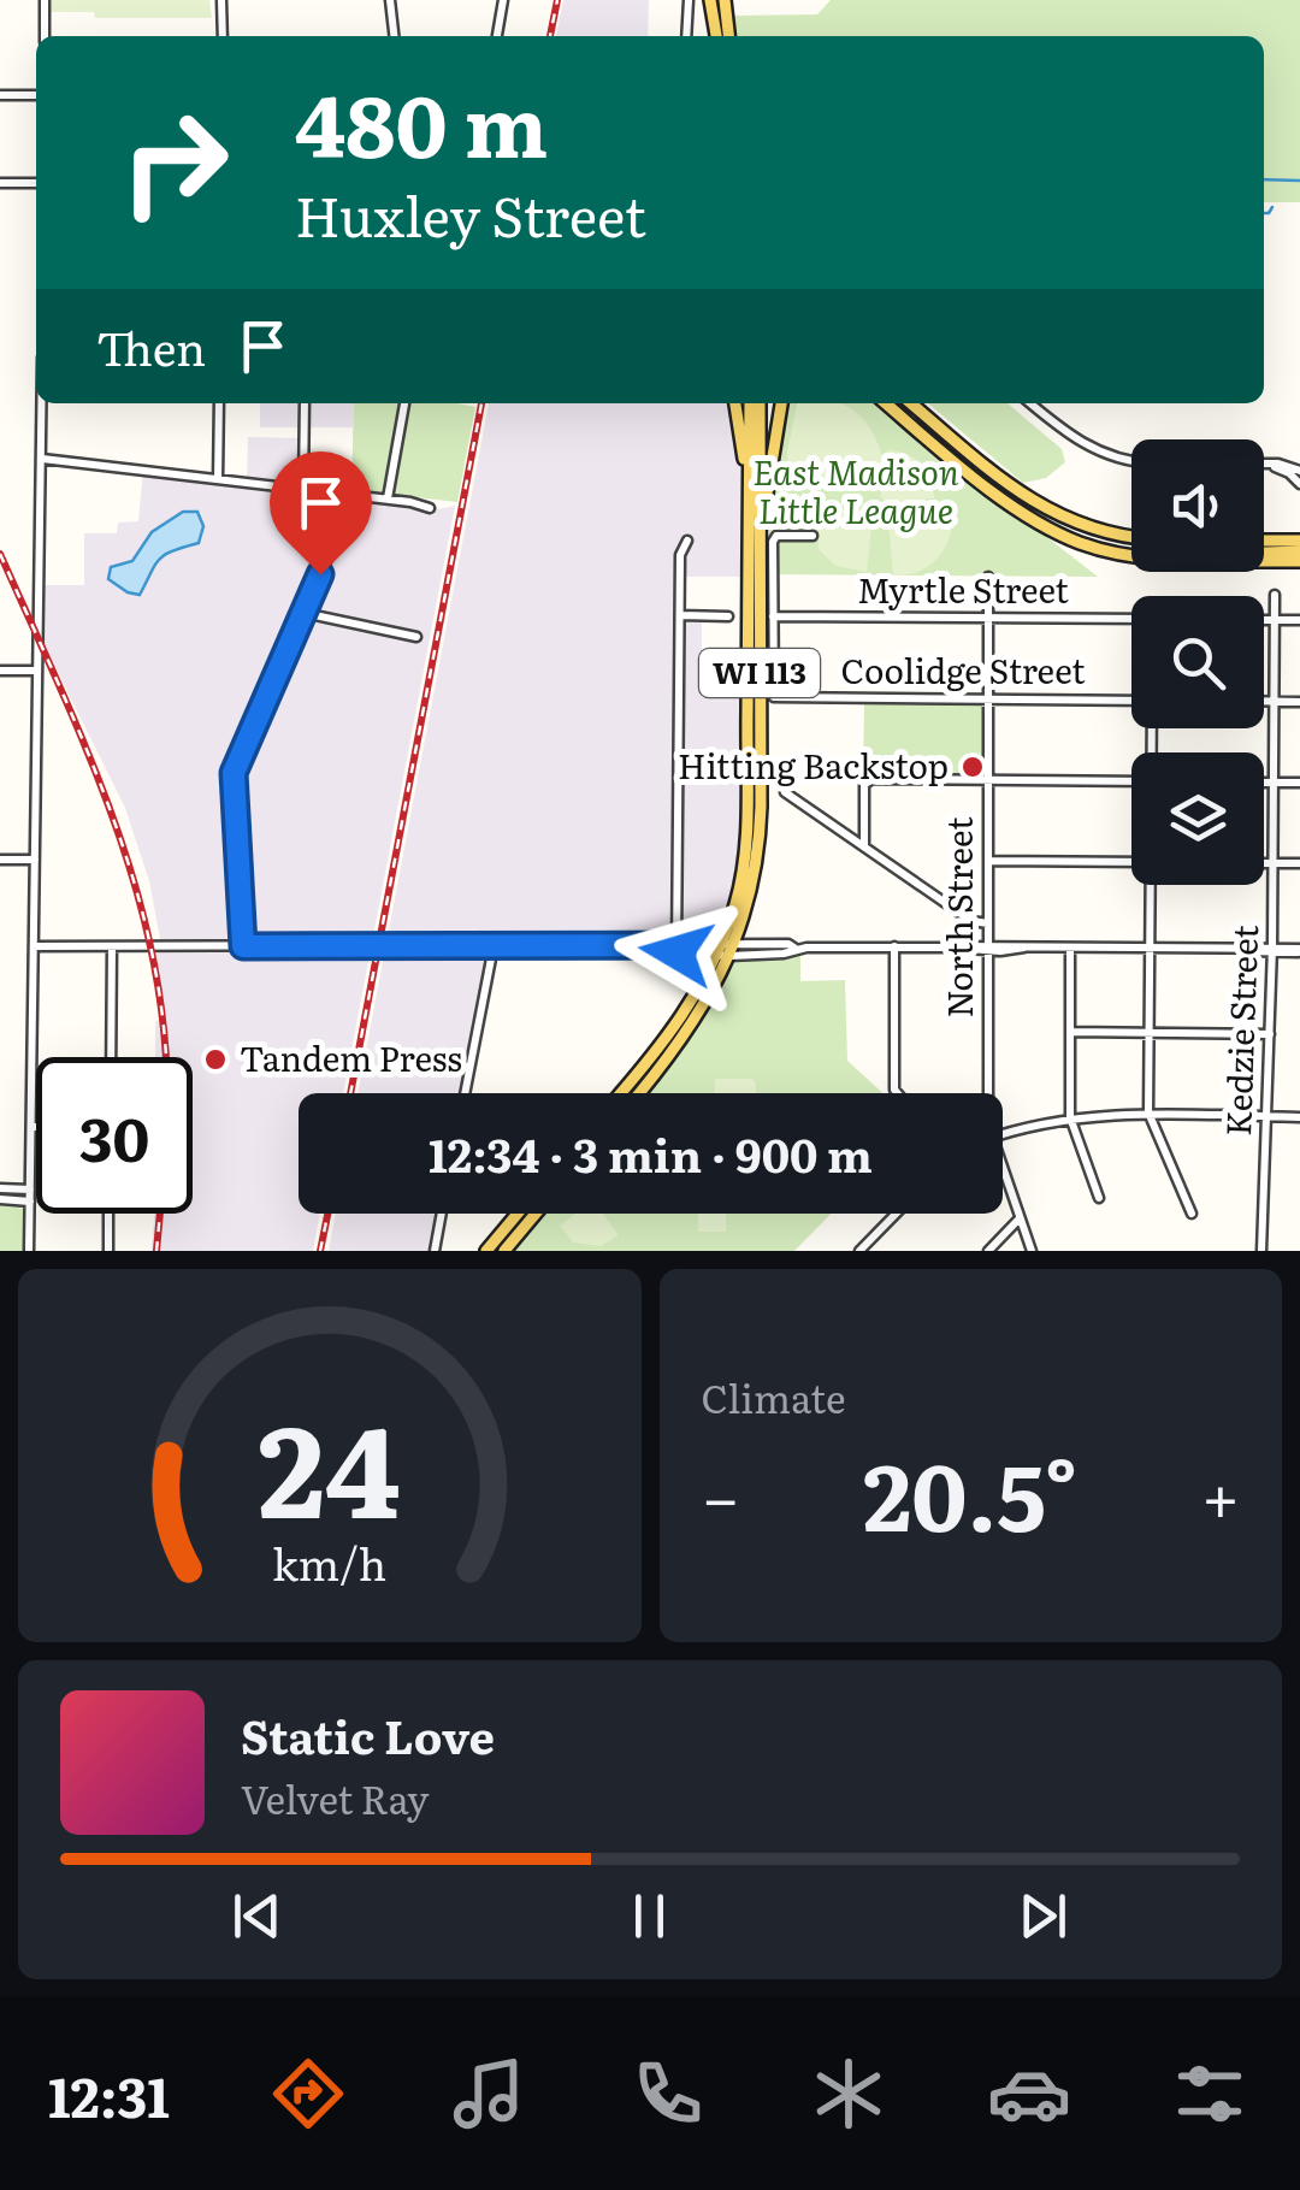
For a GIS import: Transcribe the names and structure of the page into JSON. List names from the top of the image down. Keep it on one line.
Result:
{"streets":{"main road":["WI 113"],"street":["Myrtle Street","Coolidge Street","North Street","Kedzie Street"]},"crossings":[["Myrtle Street","Coolidge Street"],["Myrtle Street","North Street"],["Coolidge Street","North Street"]],"parks":["East Madison Little League"],"places":["Hitting Backstop","Tandem Press"],"page":{"turn":["480 m","Huxley Street"],"then":"Then","limit":"30","trip":"12:34 · 3 min · 900 m","tile":"Climate","heat":["−","20.5°","+"],"song":["Static Love","Velvet Ray"],"tabs":"12:31","gauge":["24","km/h"]}}
